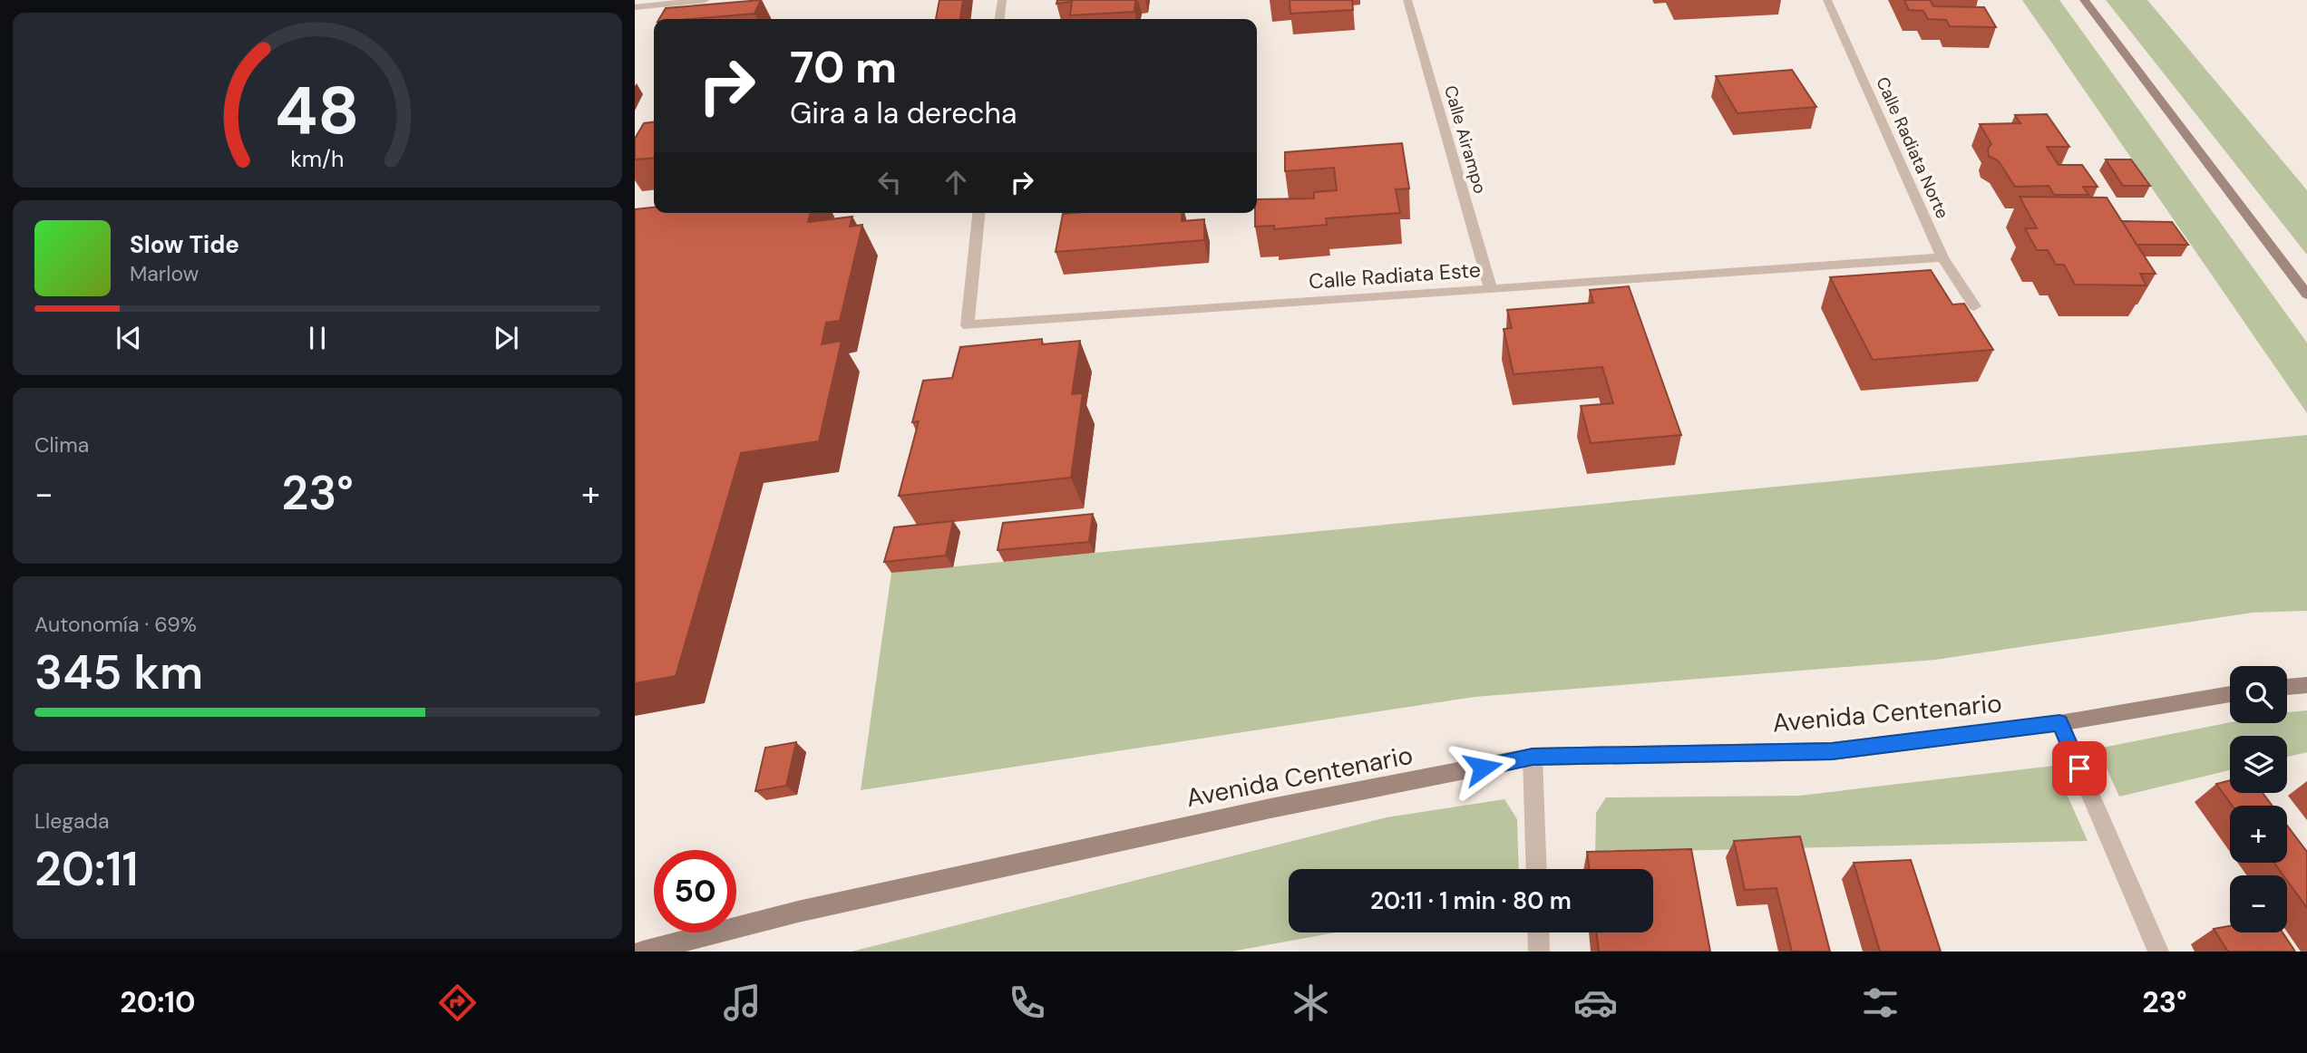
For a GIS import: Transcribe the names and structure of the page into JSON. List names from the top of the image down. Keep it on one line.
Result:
{"streets":{"main road":["Avenida Centenario"],"street":["Calle Airampo","Calle Radiata Norte","Calle Radiata Este"]},"crossings":[["Calle Airampo","Calle Radiata Este"],["Calle Radiata Norte","Calle Radiata Este"]],"page":{"turn":["70 m","Gira a la derecha"],"song":["Slow Tide","Marlow"],"tile":["Clima",["Autonomía · 69%","345 km"],["Llegada","20:11"]],"heat":["−","23°","+"],"map_buttons":["+","−"],"limit":"50","trip":"20:11 · 1 min · 80 m","tabs":["20:10","23°"],"gauge":["48","km/h"]}}
